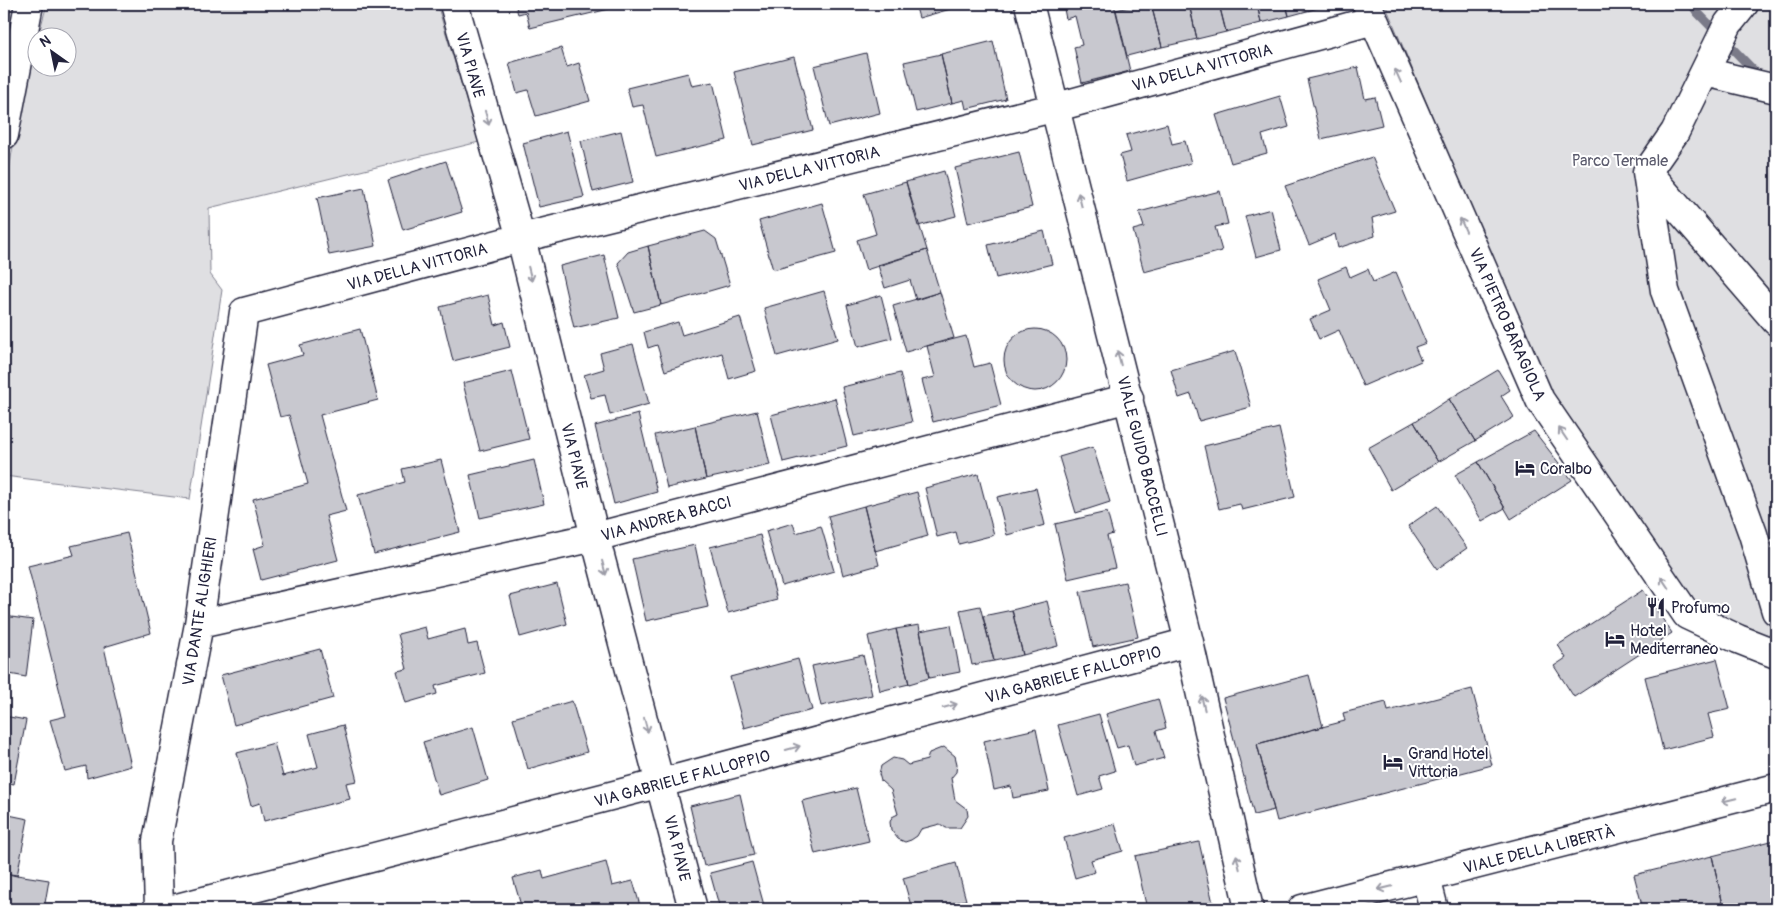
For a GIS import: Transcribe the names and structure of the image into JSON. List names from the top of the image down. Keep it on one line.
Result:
{"streets":{"street":["VIA PIAVE","VIA DELLA VITTORIA","VIA PIETRO BARAGIOLA","VIALE GUIDO BACCELLI","VIA ANDREA BACCI","VIA DANTE ALIGHIERI","VIA GABRIELE FALLOPPIO","VIALE DELLA LIBERTÀ"]},"crossings":[["VIA PIAVE","VIA DELLA VITTORIA"],["VIA PIAVE","VIA ANDREA BACCI"],["VIA PIAVE","VIA GABRIELE FALLOPPIO"],["VIA DELLA VITTORIA","VIA PIETRO BARAGIOLA"],["VIA DELLA VITTORIA","VIALE GUIDO BACCELLI"],["VIA DELLA VITTORIA","VIA DANTE ALIGHIERI"],["VIALE GUIDO BACCELLI","VIA ANDREA BACCI"],["VIALE GUIDO BACCELLI","VIA GABRIELE FALLOPPIO"],["VIA ANDREA BACCI","VIA DANTE ALIGHIERI"]],"one_way":["VIA PIAVE","VIALE GUIDO BACCELLI","VIA GABRIELE FALLOPPIO","VIALE DELLA LIBERTÀ"],"parks":["Parco Termale"],"places":{"hotel":["Coralbo","Hotel Mediterraneo","Grand Hotel Vittoria"],"restaurant":["Profumo"]},"north":"top left"}
